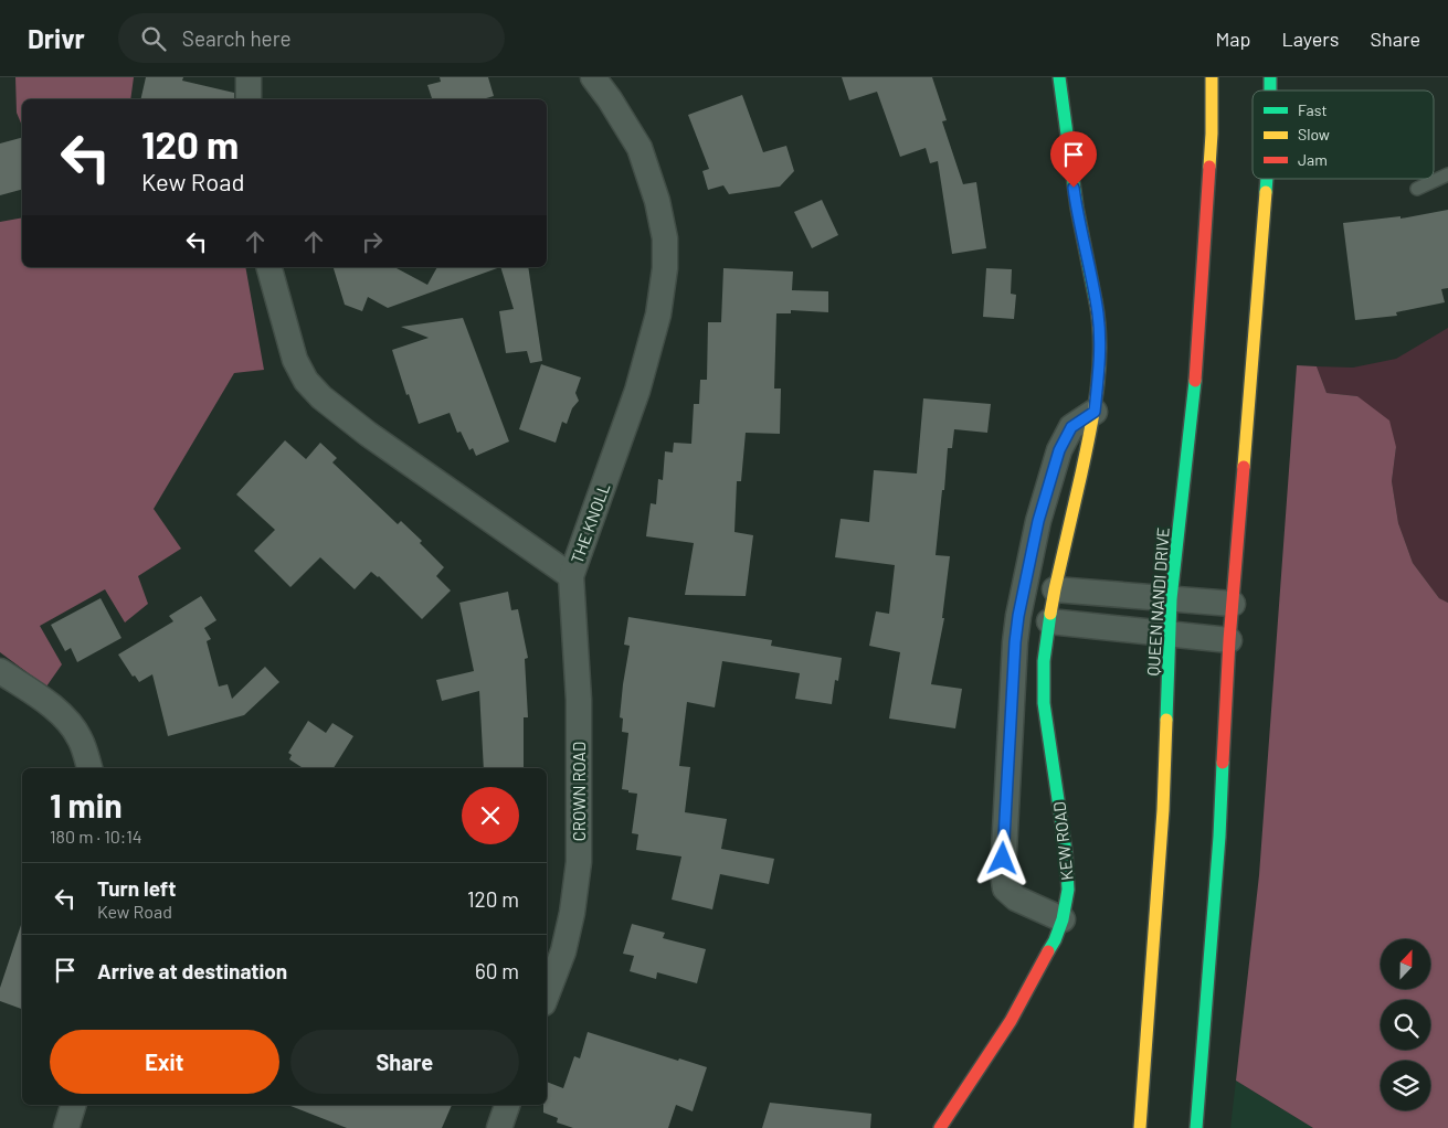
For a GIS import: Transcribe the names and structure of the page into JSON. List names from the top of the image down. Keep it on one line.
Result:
{"streets":{"main road":["QUEEN NANDI DRIVE","KEW ROAD"],"street":["THE KNOLL","CROWN ROAD"]},"crossings":[["THE KNOLL","CROWN ROAD"]],"legend":["Fast","Slow","Jam"],"north":"top","page":{"header":"Drivr","search":"Search here","nav":["Map","Layers","Share"],"turn":["120 m","Kew Road"],"heading":["1 min","180 m · 10:14"],"list":[{"name":"Turn left","note":"Kew Road","value":"120 m"},{"name":"Arrive at destination","value":"60 m"}],"buttons":["Exit","Share"]}}
